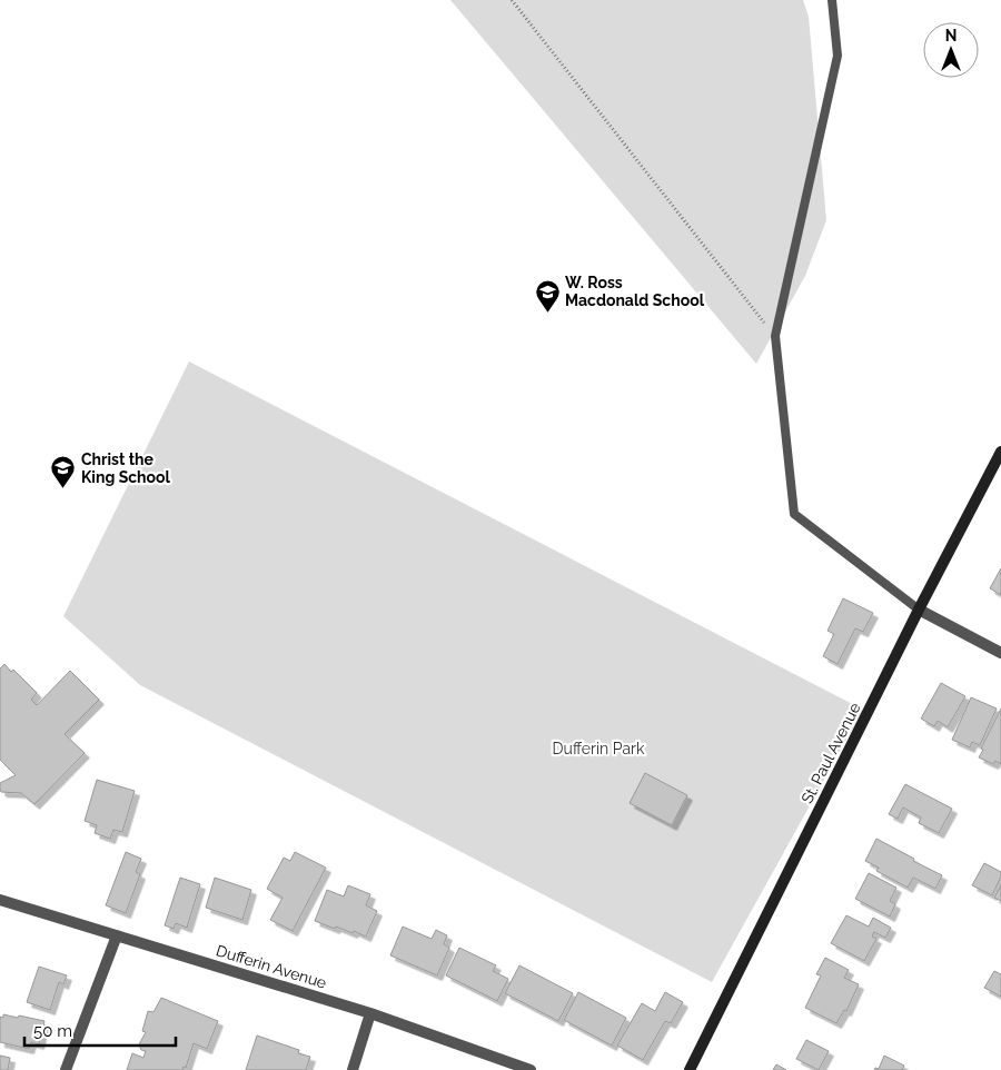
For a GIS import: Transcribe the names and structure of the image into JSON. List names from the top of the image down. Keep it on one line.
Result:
{"streets":{"main road":["St. Paul Avenue"],"street":["Dufferin Avenue"]},"parks":["Dufferin Park"],"places":{"school or university":["W. Ross Macdonald School","Christ the King School"]},"scale_bar":"50 m","north":"top"}
